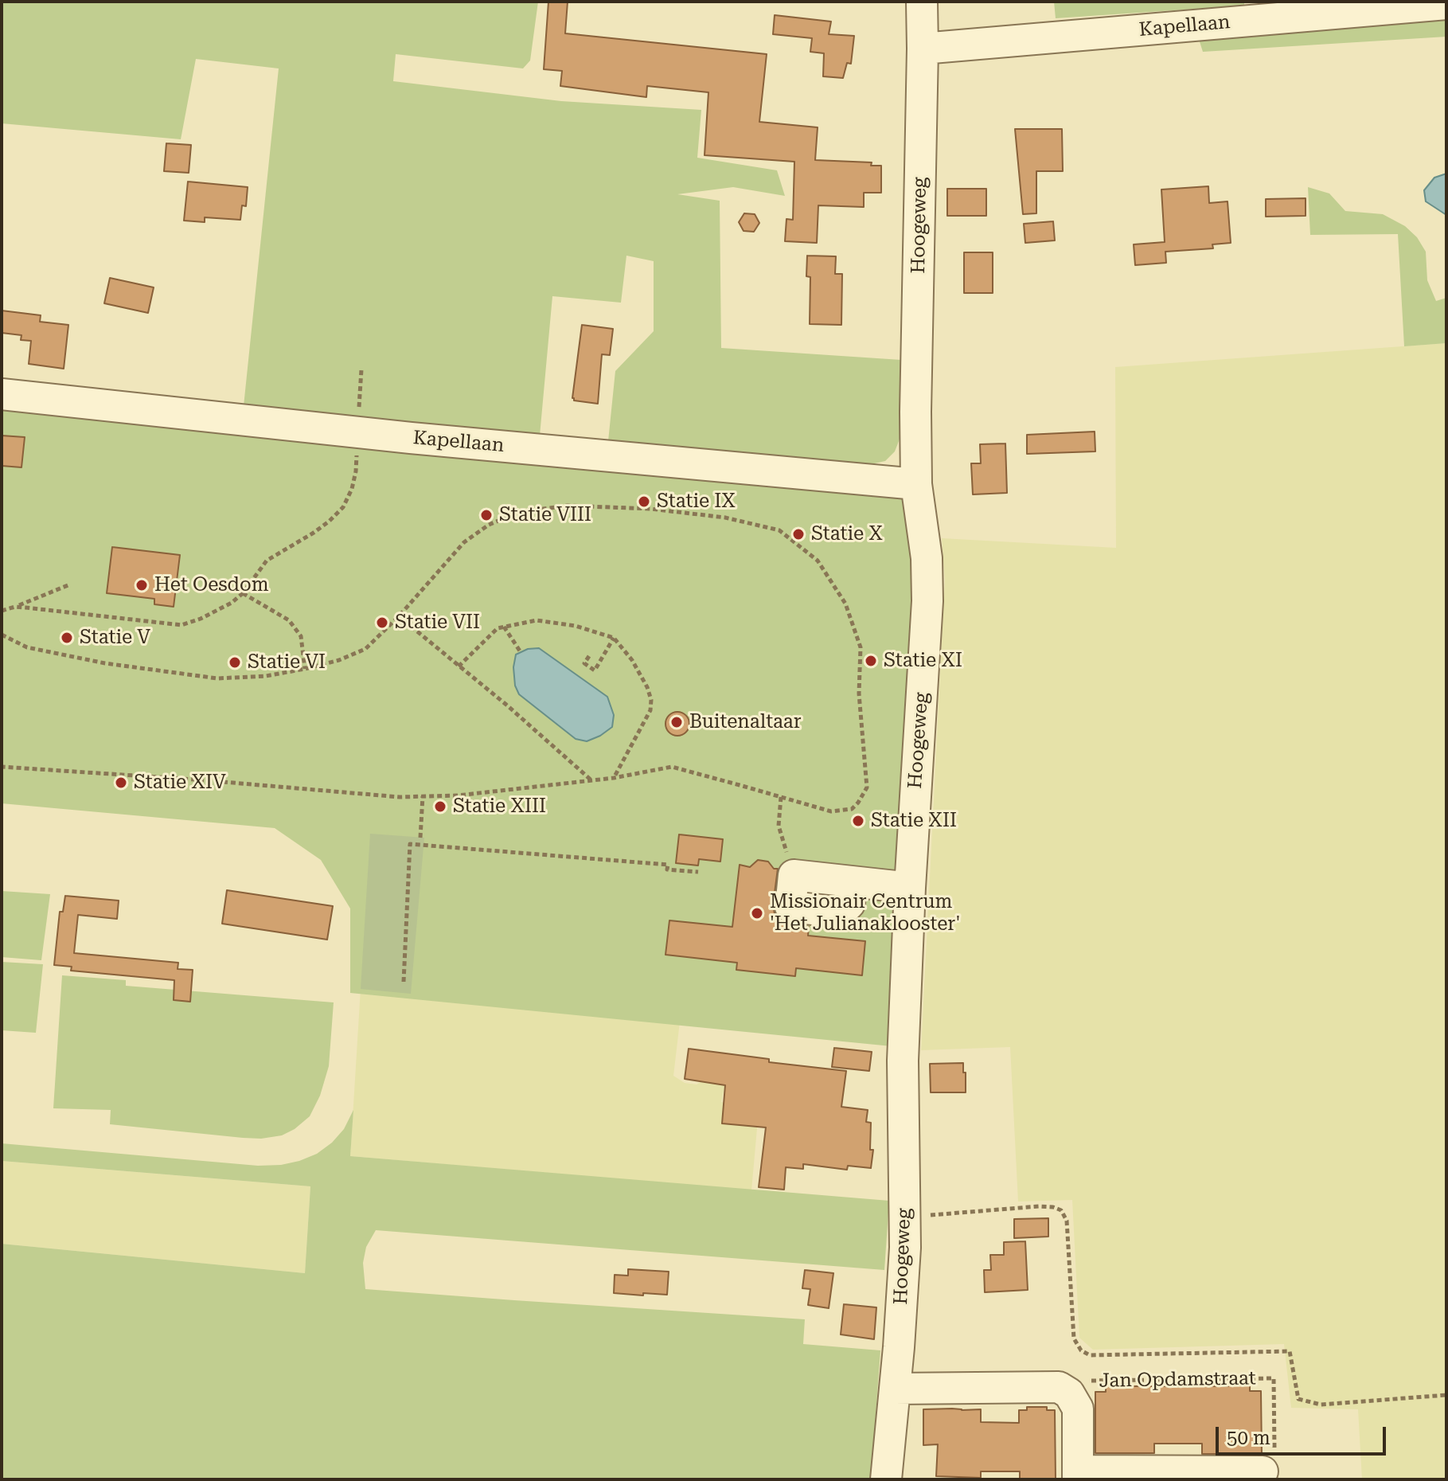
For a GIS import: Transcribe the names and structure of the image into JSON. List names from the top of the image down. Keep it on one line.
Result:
{"streets":{"street":["Kapellaan","Hoogeweg"],"path":["Jan Opdamstraat"]},"crossings":[["Kapellaan","Hoogeweg"]],"places":["Statie IX","Statie VIII","Statie X","Het Oesdom","Statie VII","Statie V","Statie XI","Statie VI","Buitenaltaar","Statie XIV","Statie XIII","Statie XII","Missionair Centrum 'Het Julianaklooster'"],"scale_bar":"50 m"}
